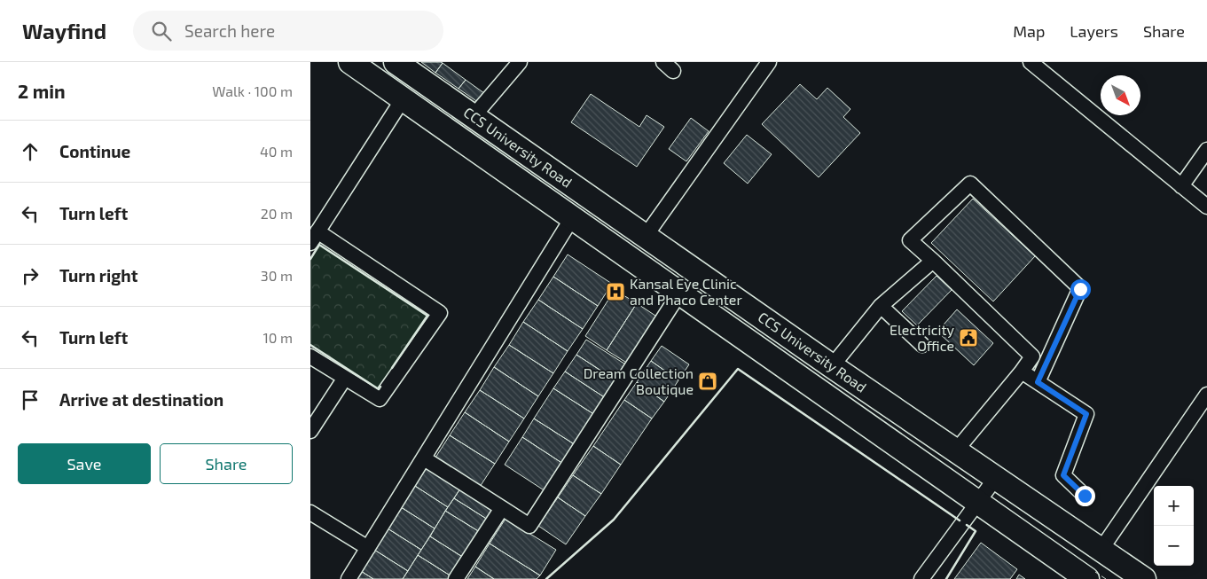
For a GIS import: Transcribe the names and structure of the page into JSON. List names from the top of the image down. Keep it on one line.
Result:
{"streets":{"highway":["CCS University Road"]},"places":{"hospital":["Kansal Eye Clinic and Phaco Center"],"public building":["Electricity Office"],"shop":["Dream Collection Boutique"]},"north":"bottom right","page":{"header":"Wayfind","search":"Search here","nav":["Map","Layers","Share"],"heading":["2 min","Walk · 100 m"],"list":[["Continue","40 m"],["Turn left","20 m"],["Turn right","30 m"],["Turn left","10 m"],"Arrive at destination"],"buttons":["Save","Share"],"map_buttons":["+","−"]}}
